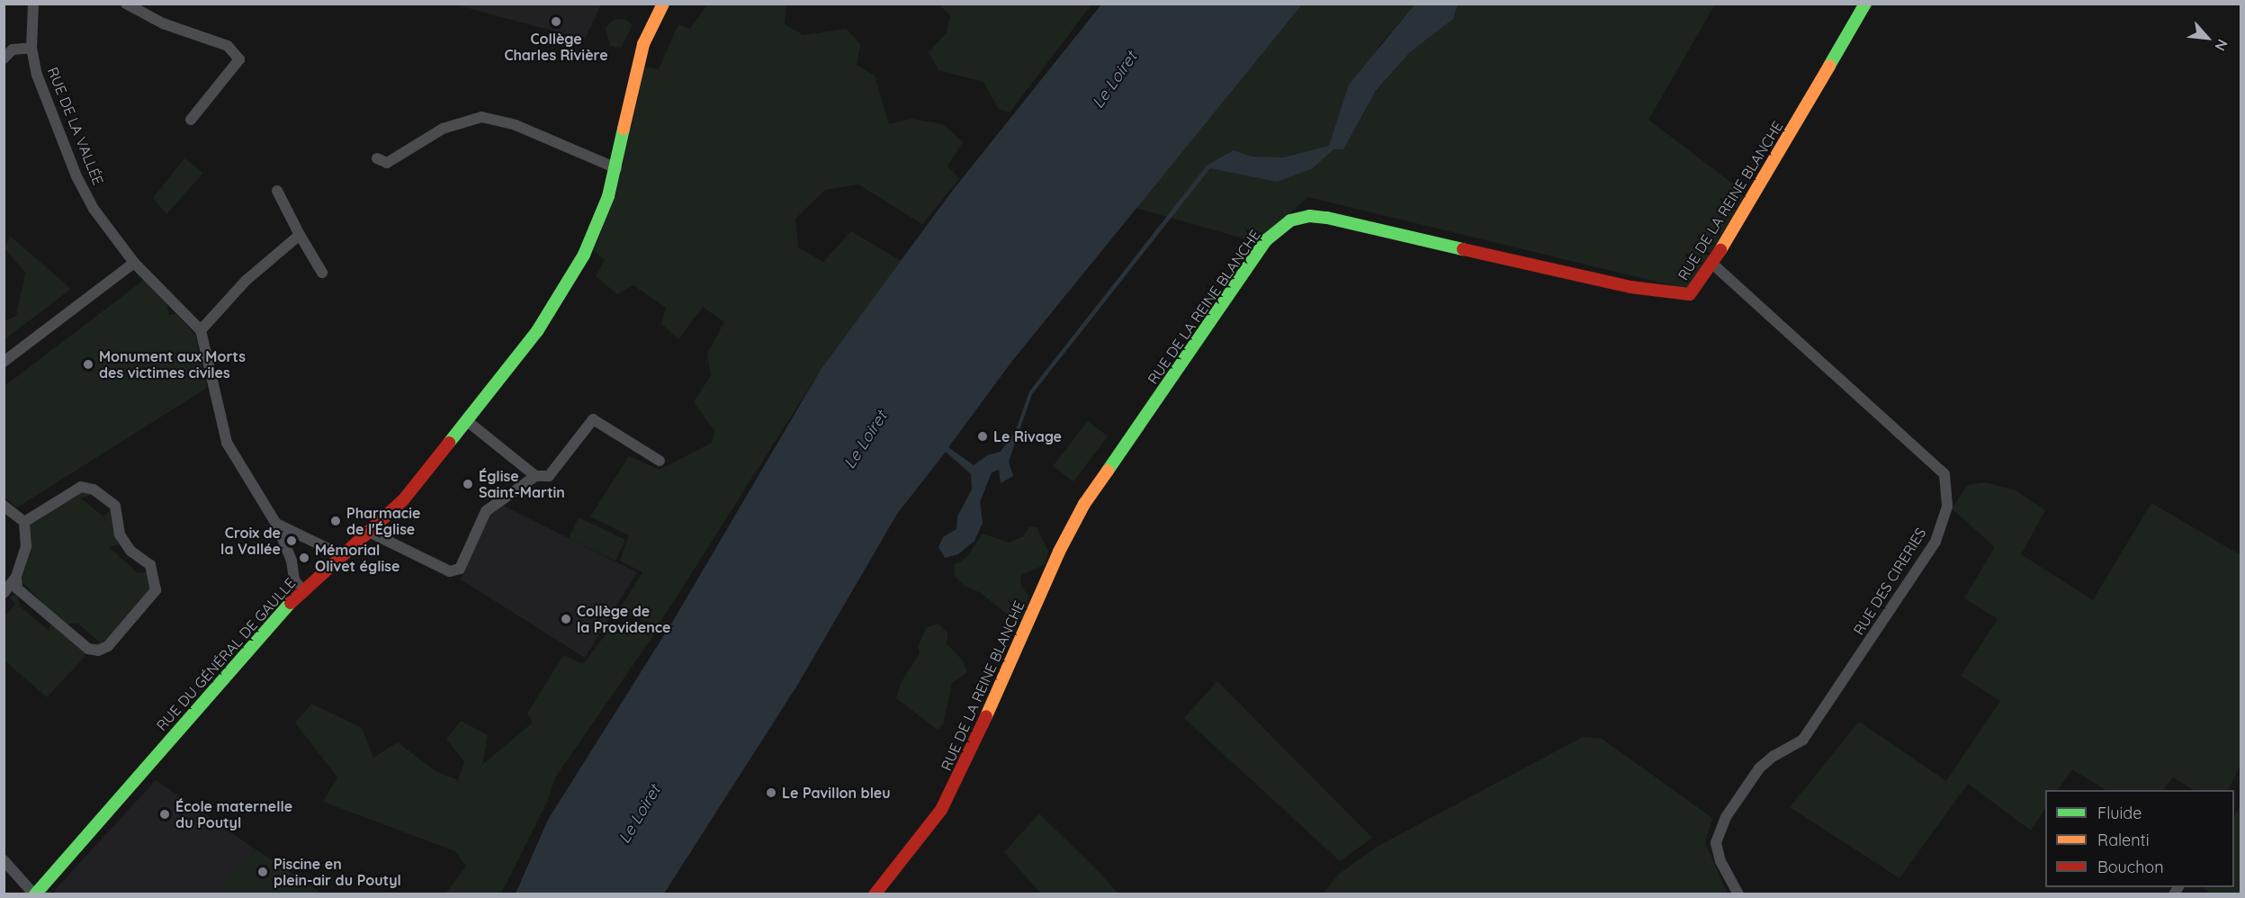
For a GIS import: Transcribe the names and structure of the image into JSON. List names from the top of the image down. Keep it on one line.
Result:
{"streets":{"street":["RUE DE LA VALLÉE","RUE DE LA REINE BLANCHE","RUE DES CIRERIES","RUE DU GÉNÉRAL DE GAULLE"]},"crossings":[["RUE DE LA REINE BLANCHE","RUE DES CIRERIES"]],"water":["Le Loiret"],"places":["Collège Charles Rivière","Monument aux Morts des victimes civiles","Le Rivage","Église Saint-Martin","Pharmacie de l'Église","Croix de la Vallée","Mémorial Olivet église","Collège de la Providence","Le Pavillon bleu","École maternelle du Poutyl","Piscine en plein-air du Poutyl"],"legend":["Fluide","Ralenti","Bouchon"],"north":"bottom right"}
